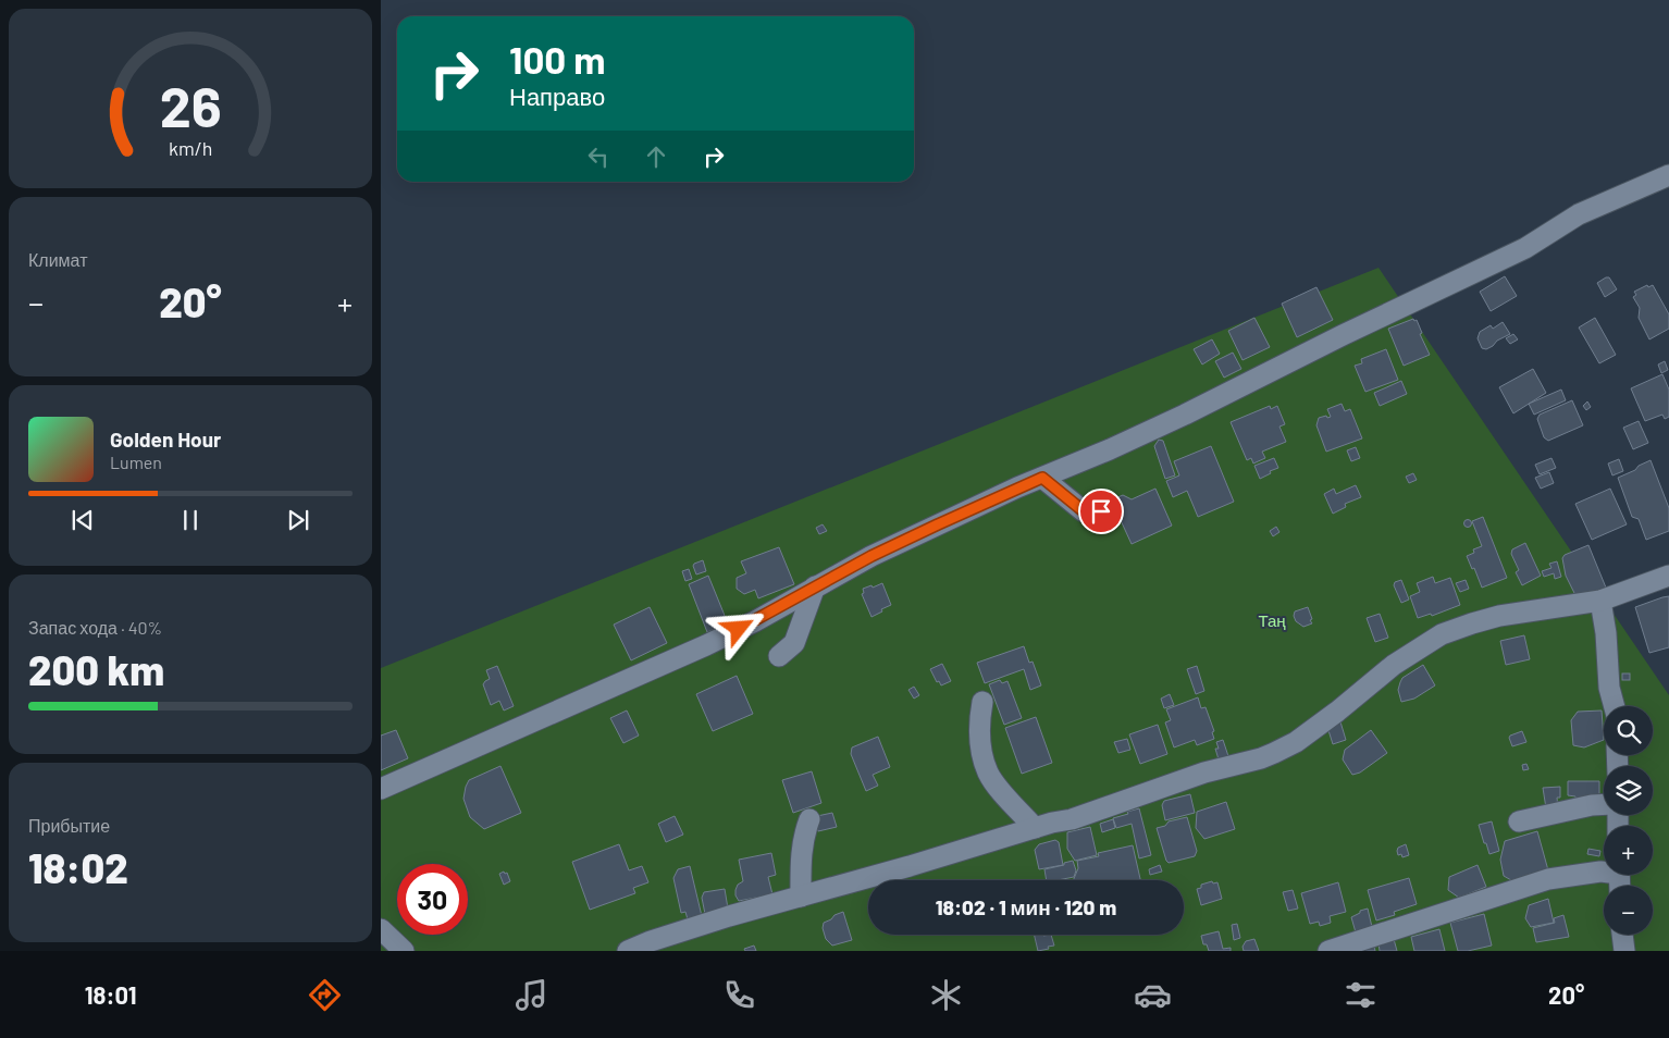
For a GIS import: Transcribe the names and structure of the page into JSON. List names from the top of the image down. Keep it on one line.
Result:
{"parks":["Таң"],"page":{"turn":["100 m","Направо"],"tile":["Климат",["Запас хода · 40%","200 km"],["Прибытие","18:02"]],"heat":["−","20°","+"],"song":["Golden Hour","Lumen"],"map_buttons":["+","−"],"limit":"30","trip":"18:02 · 1 мин · 120 m","tabs":["18:01","20°"],"gauge":["26","km/h"]}}
